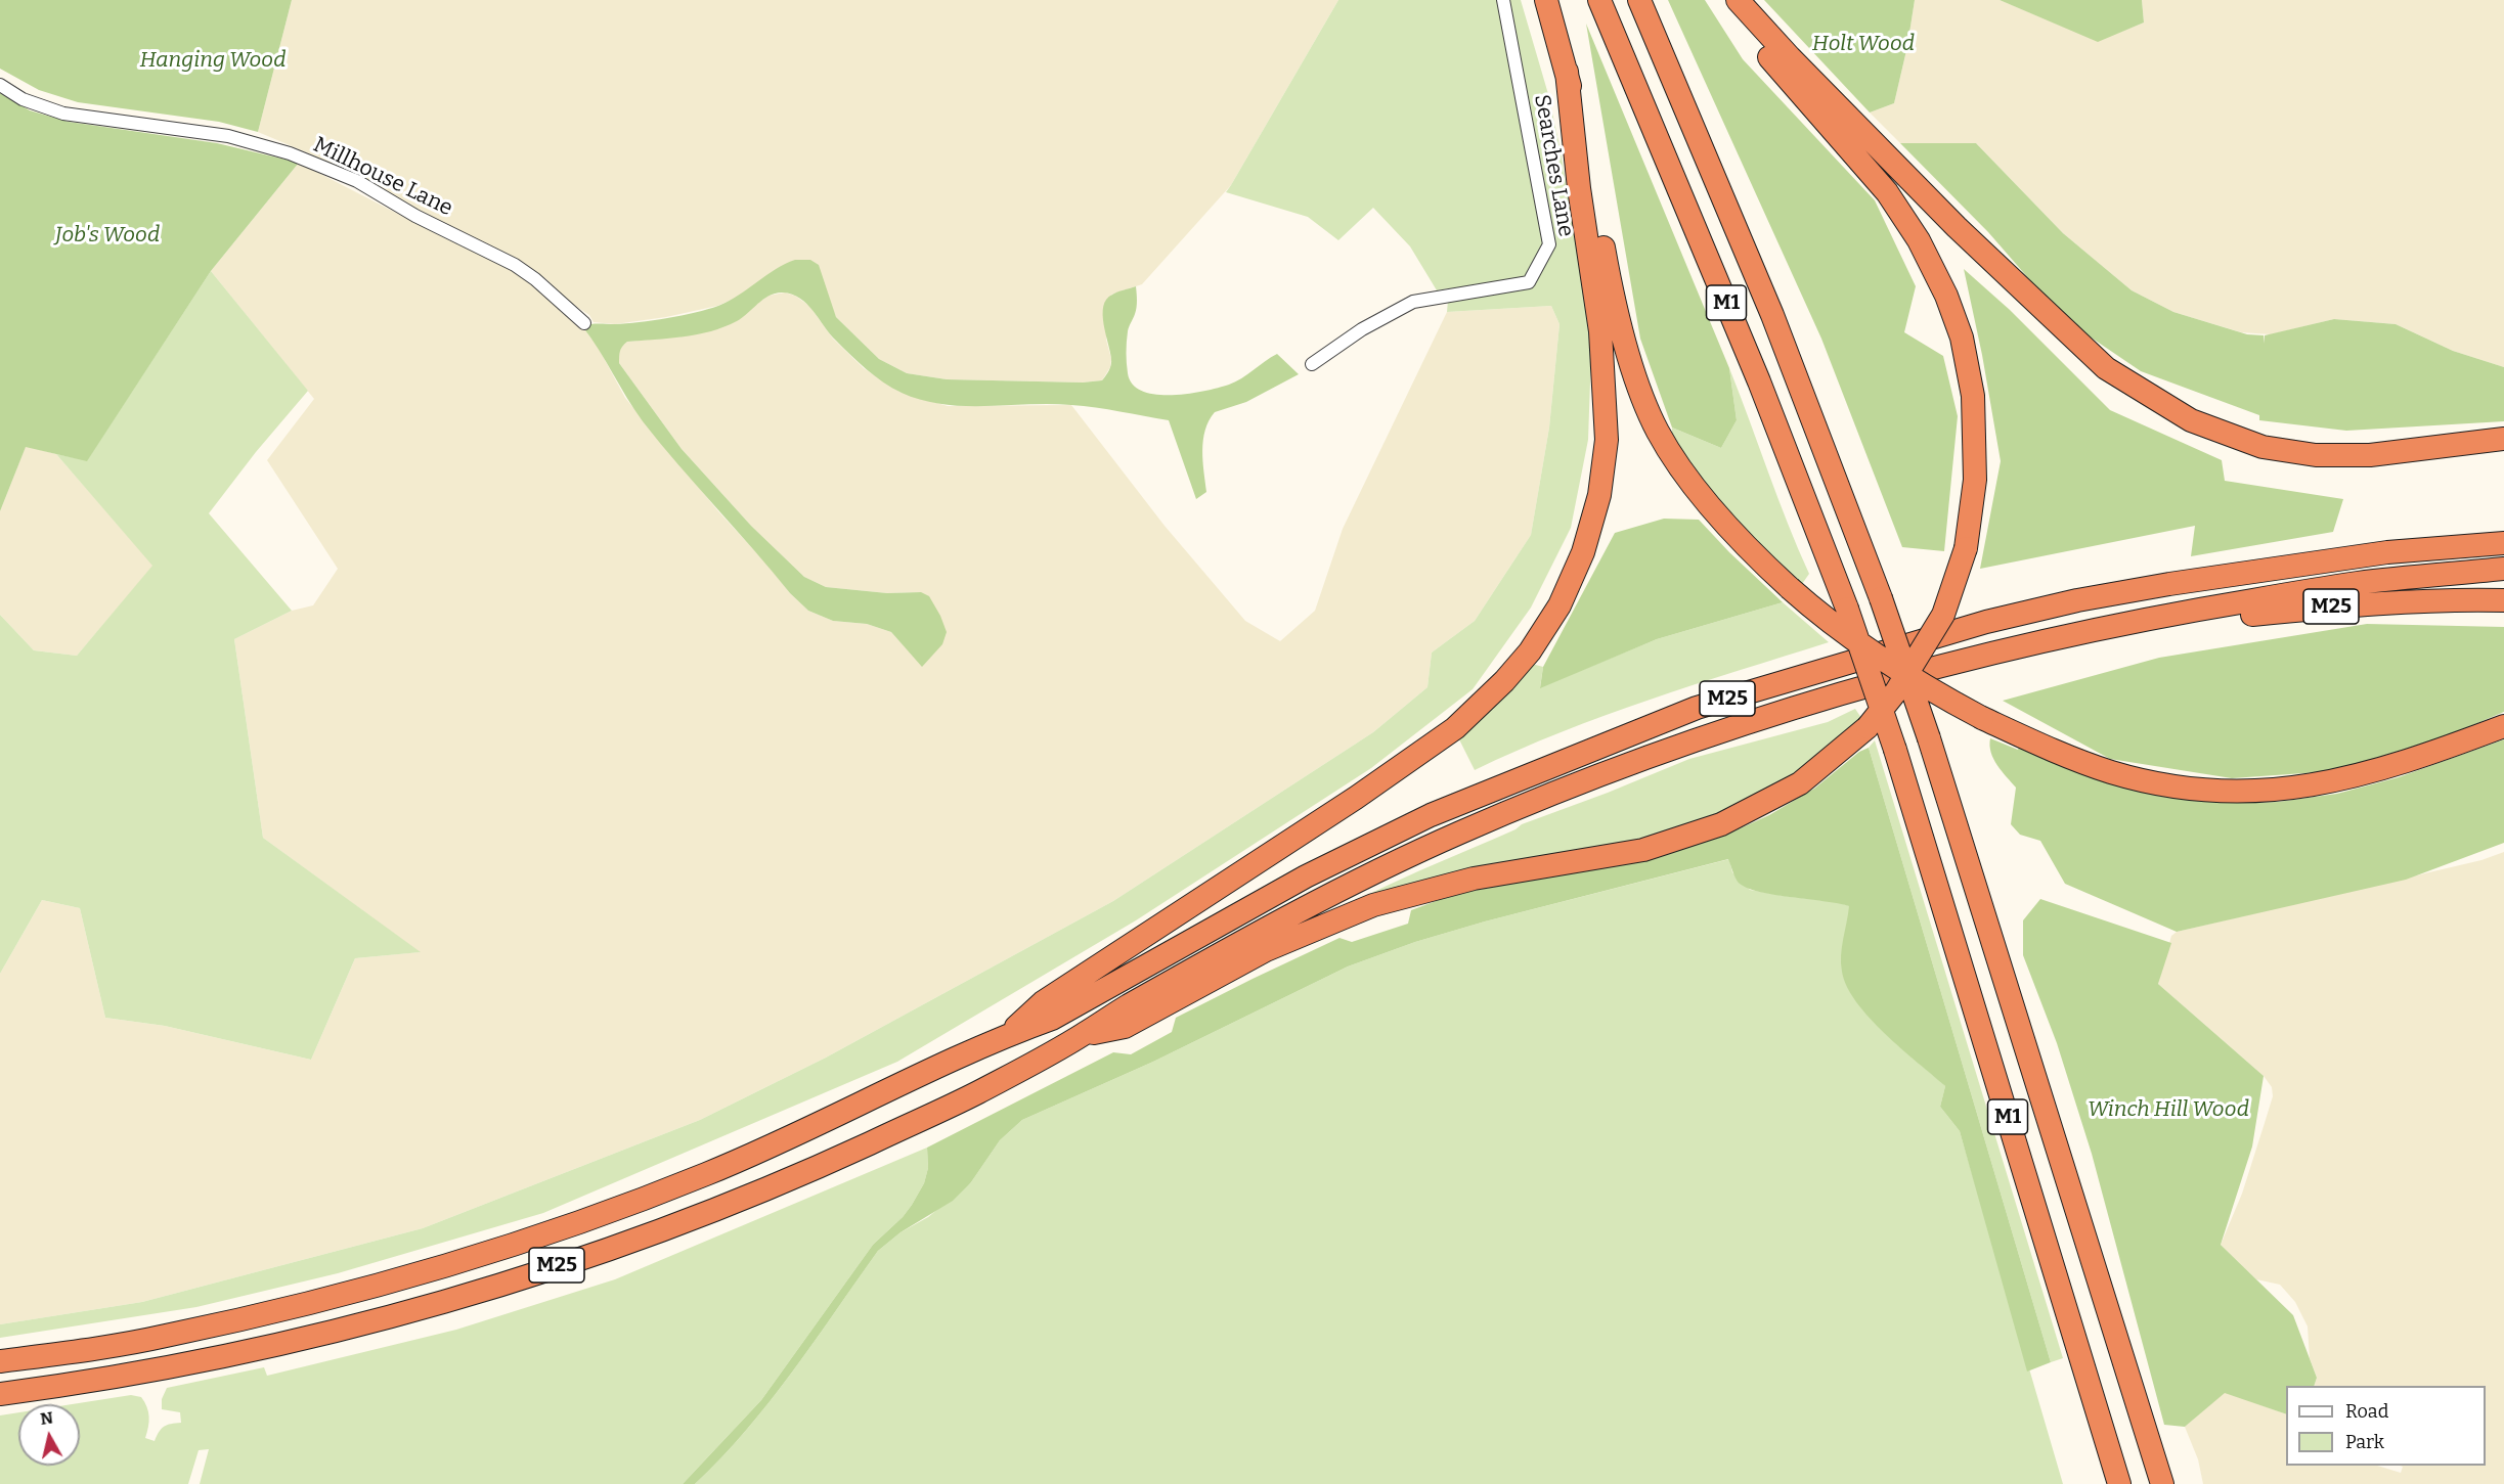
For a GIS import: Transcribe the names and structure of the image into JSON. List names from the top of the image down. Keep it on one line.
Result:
{"streets":{"highway":["M1","M25"],"street":["Searches Lane","Millhouse Lane"]},"parks":["Holt Wood","Hanging Wood","Job's Wood","Winch Hill Wood"],"legend":["Road","Park"],"north":"top"}
